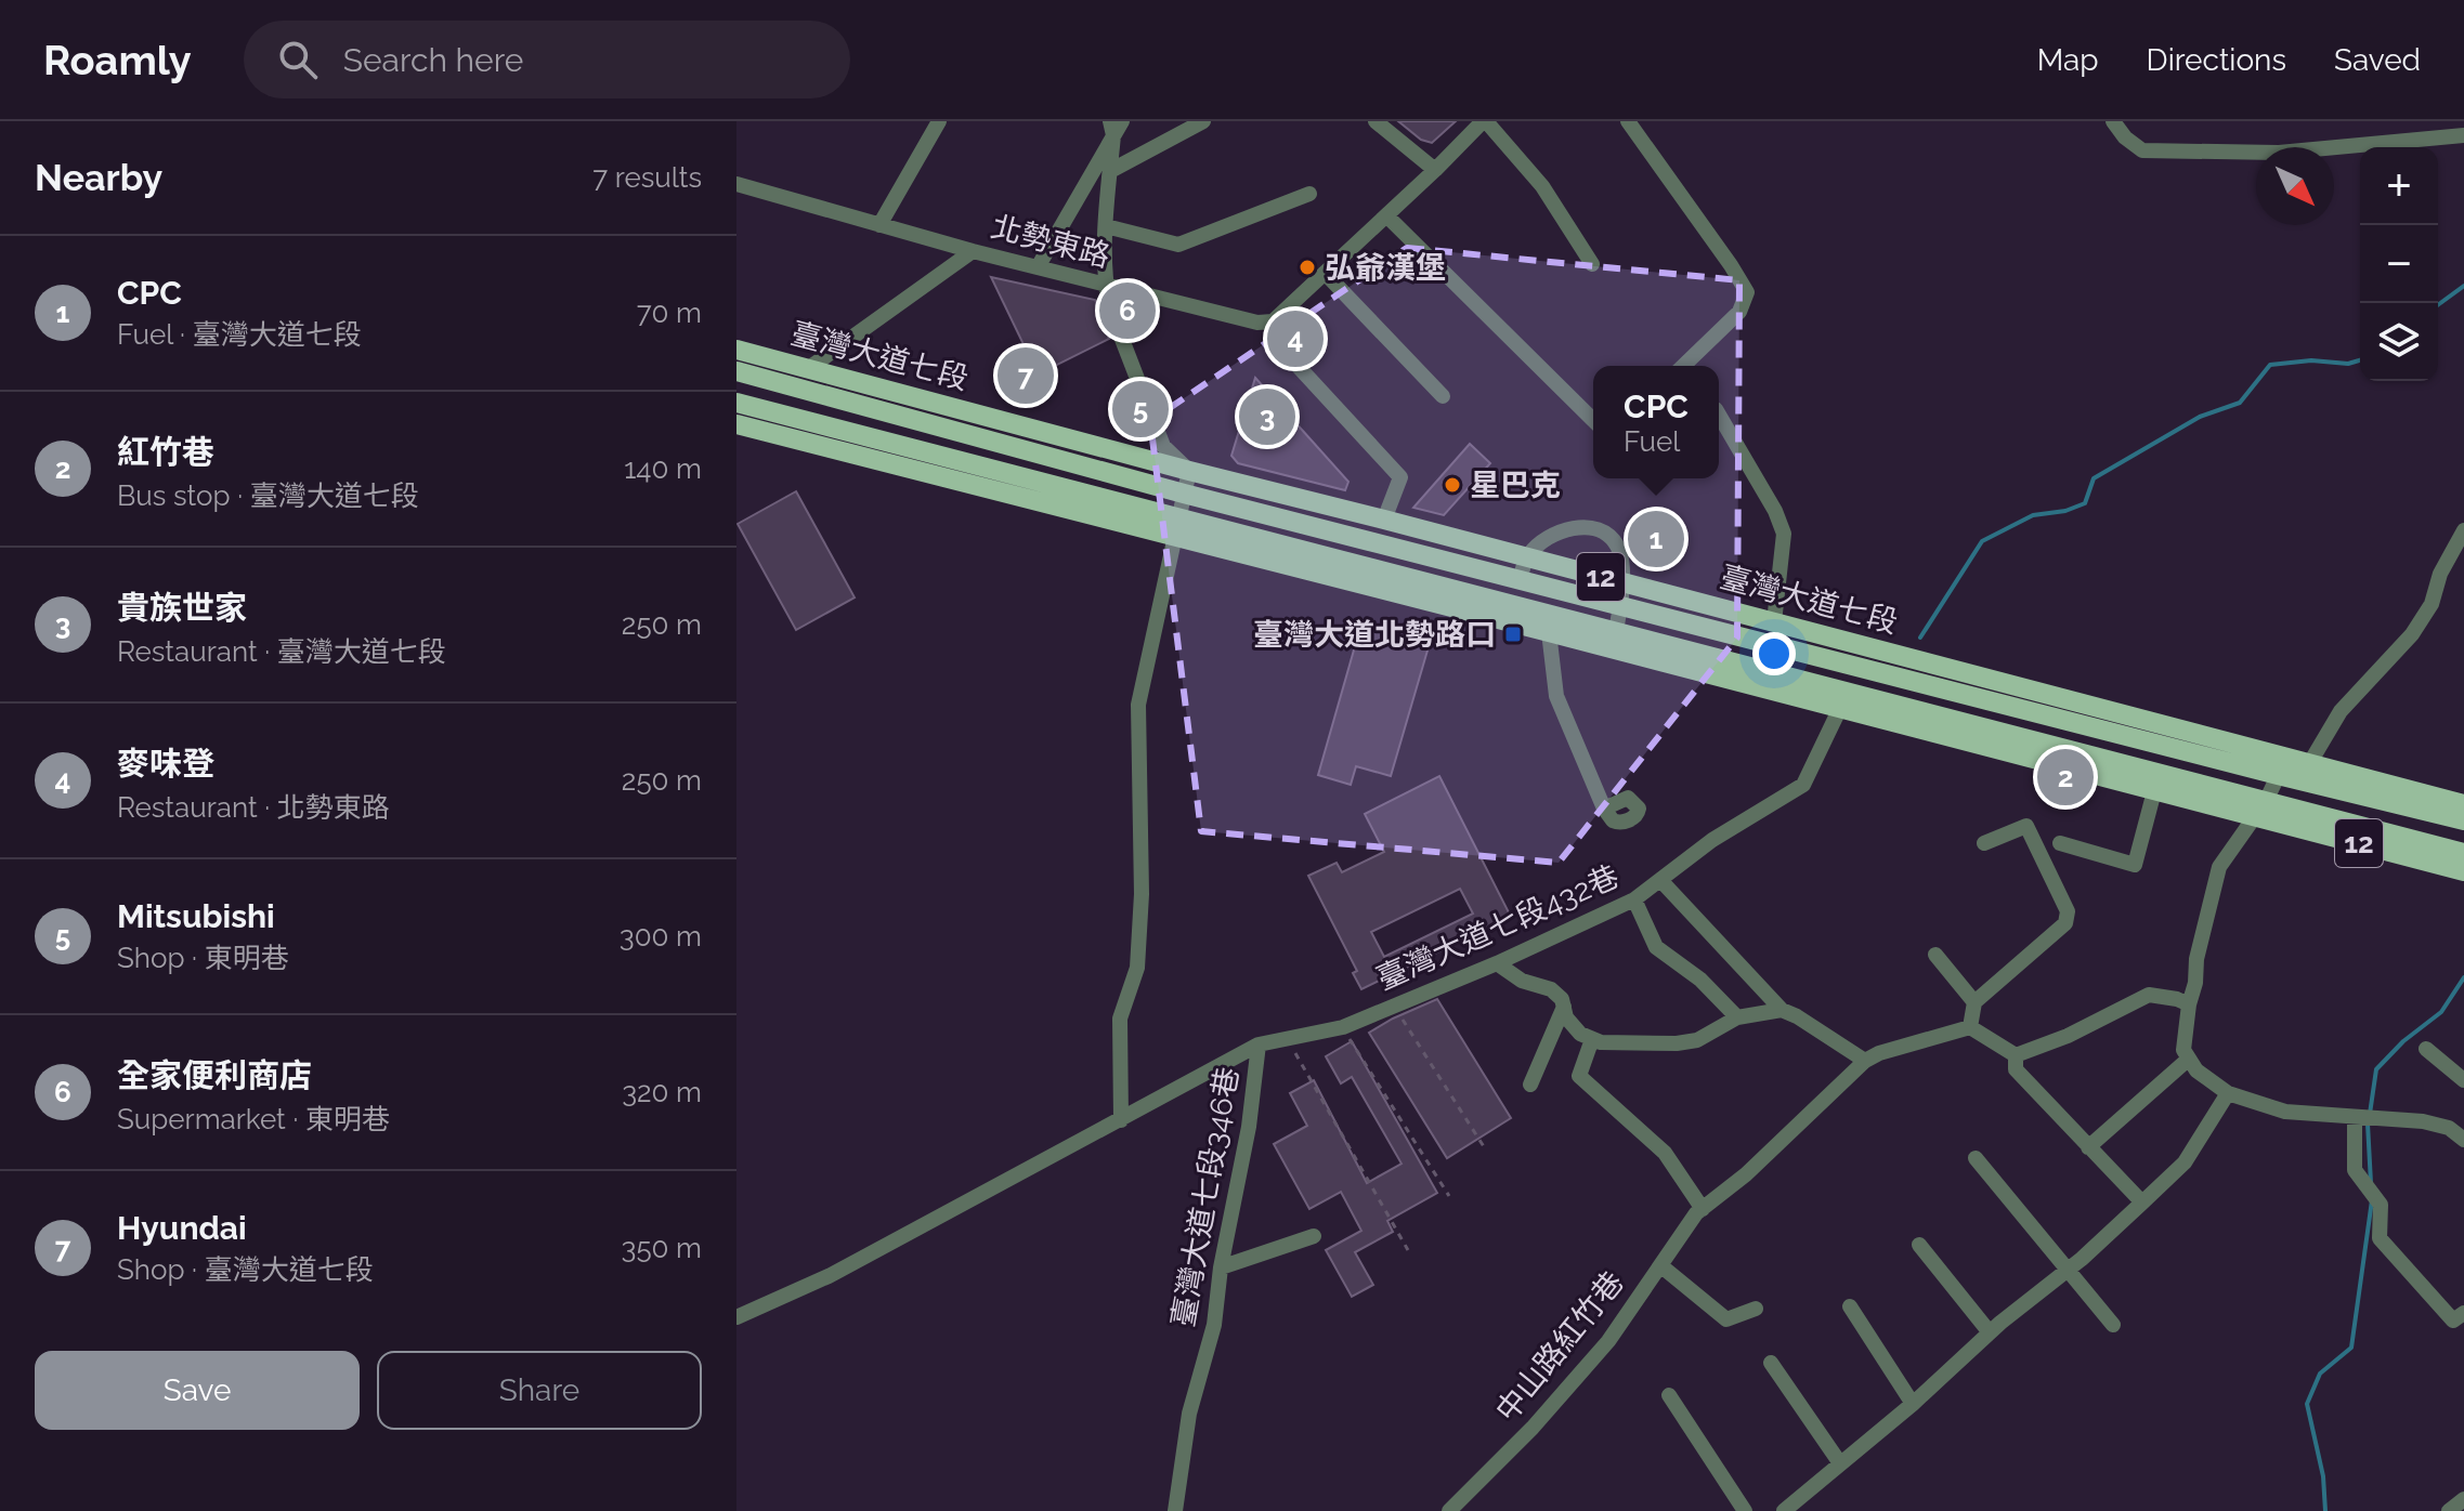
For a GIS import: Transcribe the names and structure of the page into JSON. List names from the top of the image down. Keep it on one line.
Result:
{"streets":{"main road":["臺灣大道七段","12"],"street":["北勢東路","臺灣大道七段432巷","臺灣大道七段346巷","中山路紅竹巷"]},"crossings":[["12","臺灣大道七段432巷"],["臺灣大道七段432巷","臺灣大道七段346巷"]],"places":{"other":["弘爺漢堡","星巴克"],"transit":["臺灣大道北勢路口"]},"north":"bottom right","page":{"header":"Roamly","search":"Search here","nav":["Map","Directions","Saved"],"heading":["Nearby","7 results"],"map_buttons":["+","−"],"list":[{"mark":"1","name":"CPC","note":"Fuel · 臺灣大道七段","value":"70 m"},{"mark":"2","name":"紅竹巷","note":"Bus stop · 臺灣大道七段","value":"140 m"},{"mark":"3","name":"貴族世家","note":"Restaurant · 臺灣大道七段","value":"250 m"},{"mark":"4","name":"麥味登","note":"Restaurant · 北勢東路","value":"250 m"},{"mark":"5","name":"Mitsubishi","note":"Shop · 東明巷","value":"300 m"},{"mark":"6","name":"全家便利商店","note":"Supermarket · 東明巷","value":"320 m"},{"mark":"7","name":"Hyundai","note":"Shop · 臺灣大道七段","value":"350 m"}],"pins":["6","4","7","5","3","1","2"],"popup":["CPC","Fuel"],"buttons":["Save","Share"]}}
